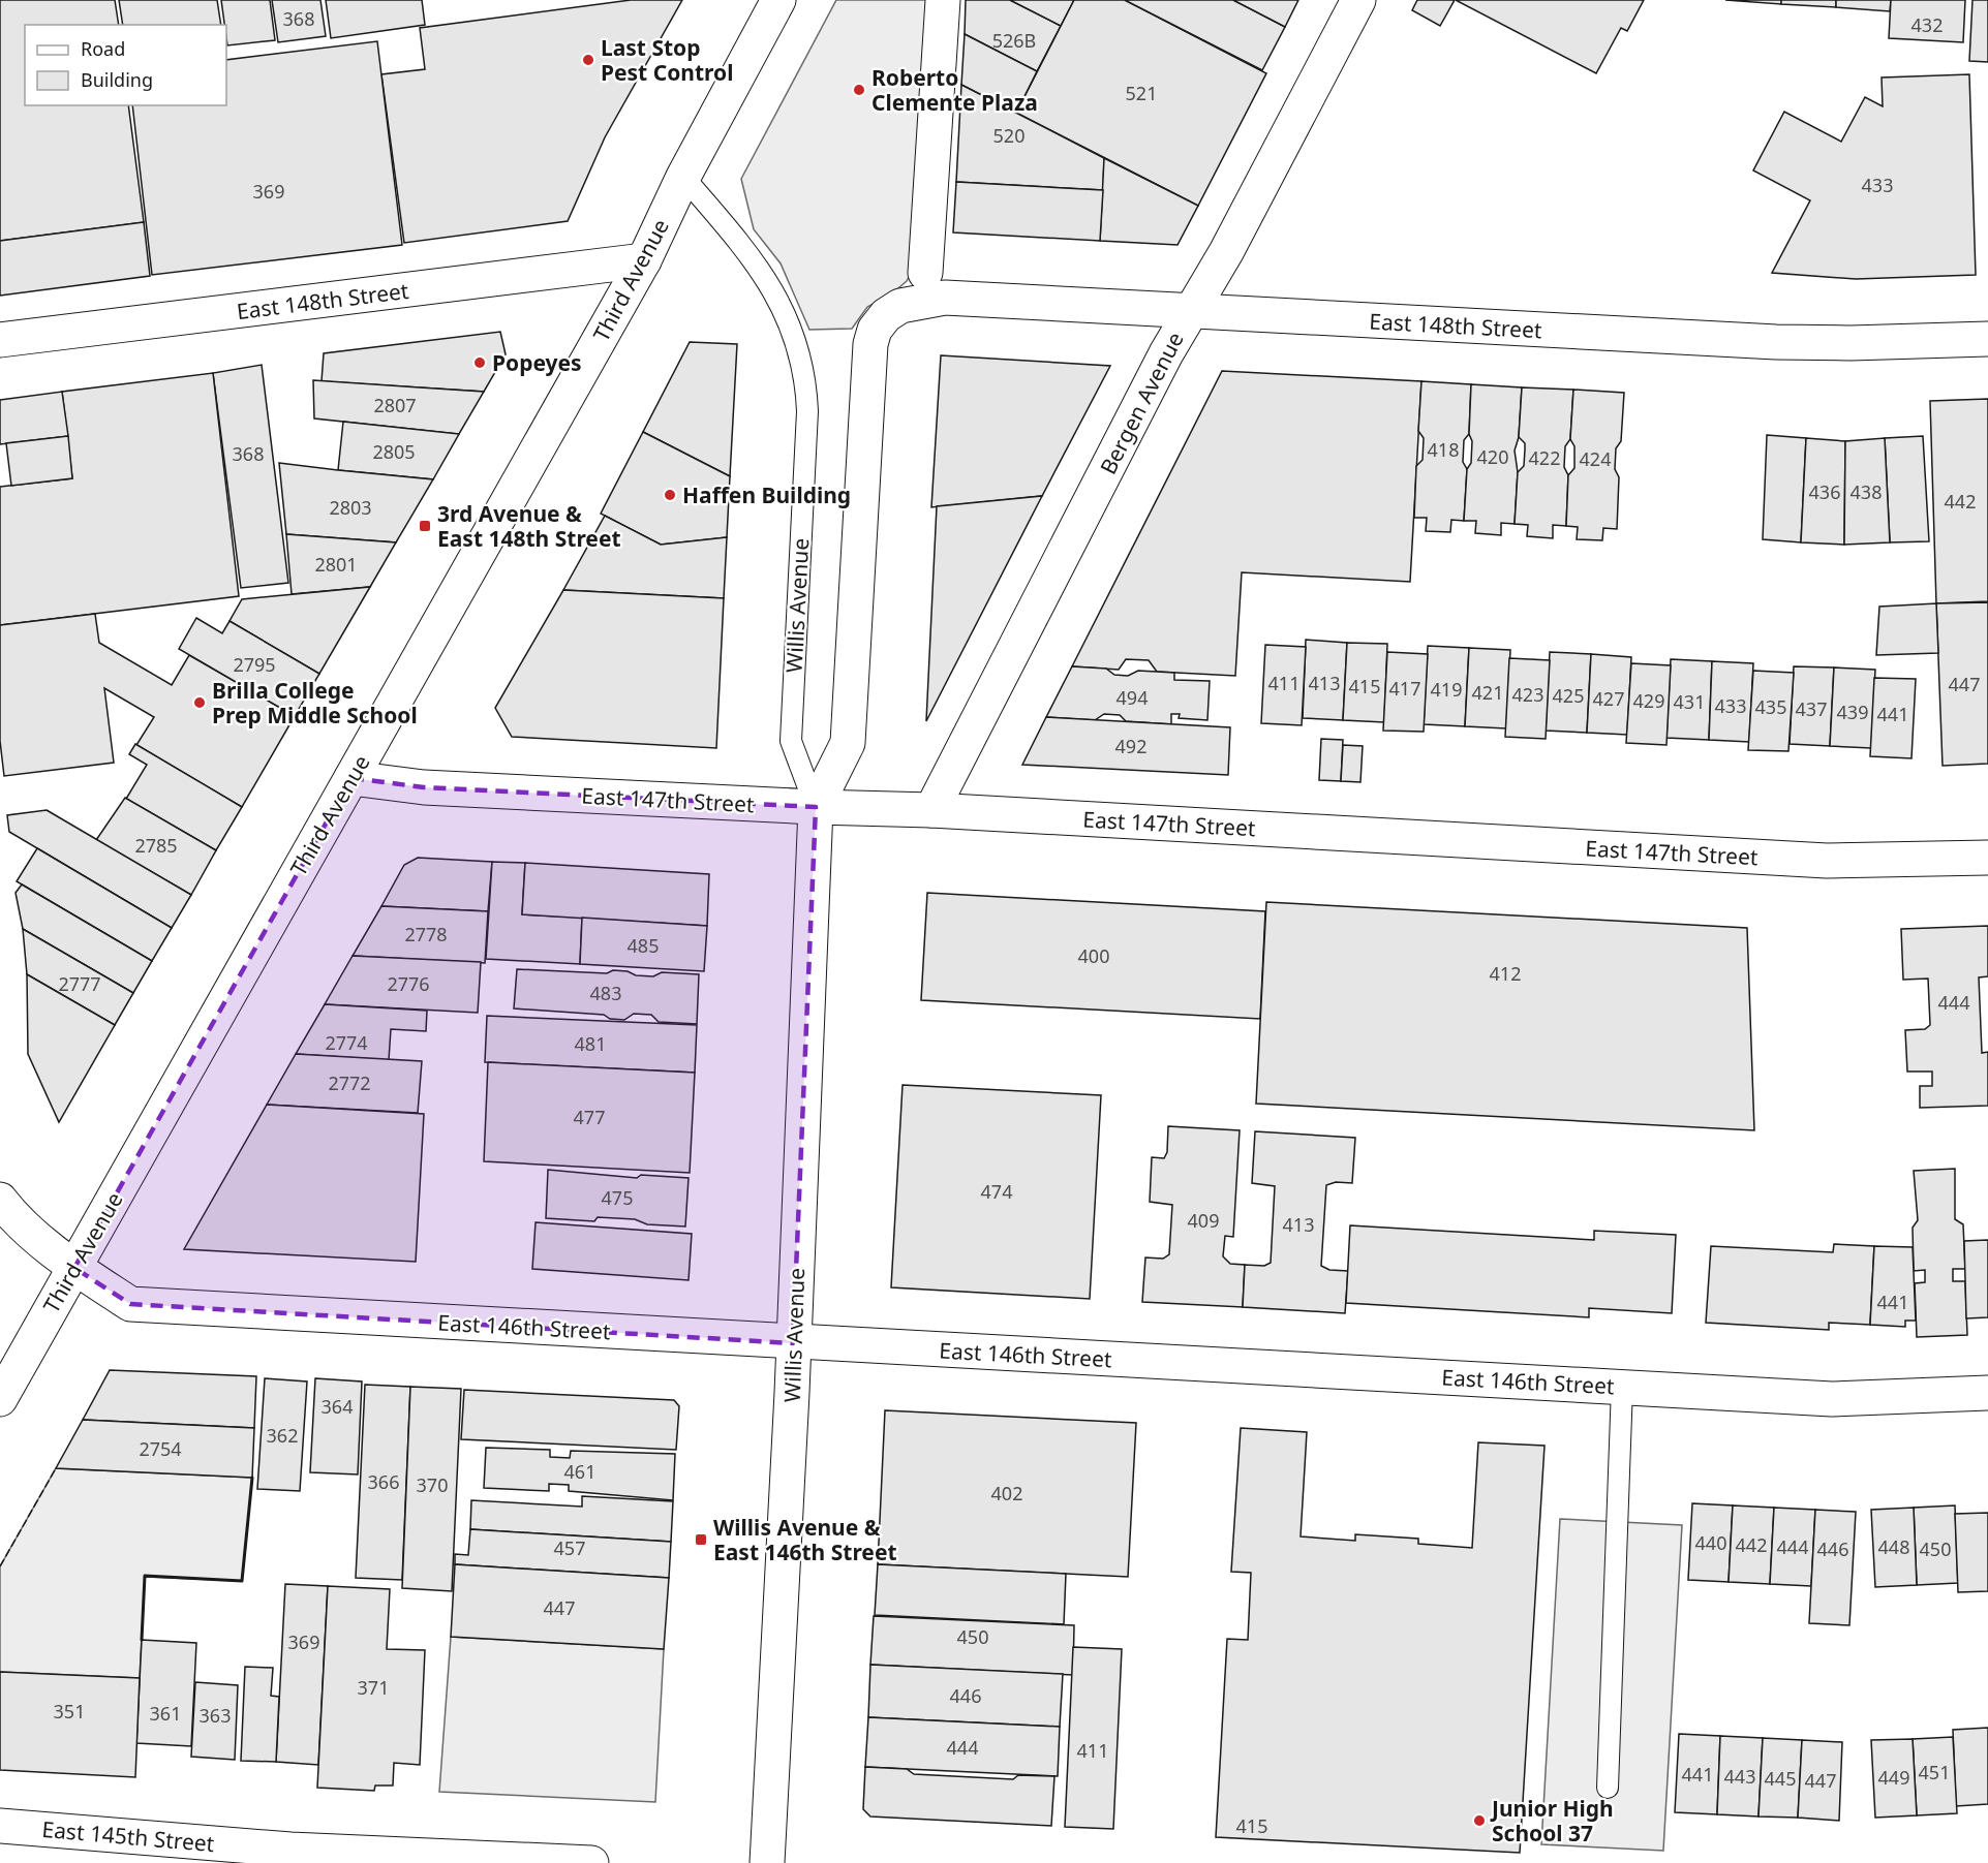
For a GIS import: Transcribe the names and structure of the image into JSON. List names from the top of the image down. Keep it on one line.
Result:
{"streets":{"street":["Third Avenue","East 148th Street","Bergen Avenue","Willis Avenue","East 147th Street","East 146th Street","East 145th Street"]},"crossings":[["Third Avenue","East 148th Street"],["Third Avenue","Willis Avenue"],["Third Avenue","East 147th Street"],["Third Avenue","East 146th Street"],["East 148th Street","Bergen Avenue"],["East 148th Street","Willis Avenue"],["Bergen Avenue","East 147th Street"],["Willis Avenue","East 147th Street"],["Willis Avenue","East 146th Street"]],"places":{"other":["Last Stop Pest Control","Roberto Clemente Plaza","Popeyes","Haffen Building","Brilla College Prep Middle School","Junior High School 37"],"transit":["3rd Avenue & East 148th Street","Willis Avenue & East 146th Street"]},"house_numbers":["368","432","526B","521","520","433","369","2807","418","2805","368","420","422","424","436","438","442","2803","2801","2795","411","413","447","415","417","419","421","423","425","494","427","429","431","433","435","437","439","441","492","2785","2778","485","400","412","2777","2776","483","444","2774","481","2772","477","474","475","409","413","441","364","362","2754","461","366","370","402","440","442","444","448","457","446","450","447","450","369","371","446","351","361","363","444","411","451","441","443","449","445","447","415"],"legend":["Road","Building"]}
